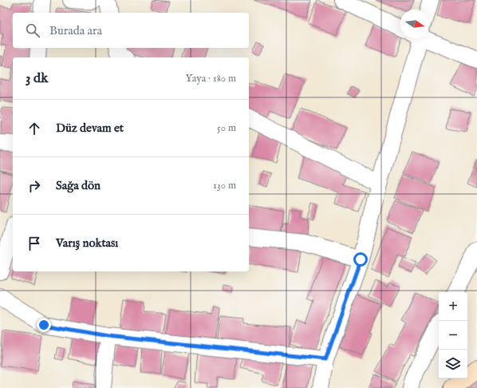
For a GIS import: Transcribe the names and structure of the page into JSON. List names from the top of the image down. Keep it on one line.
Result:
{"north":"right","page":{"search":"Burada ara","heading":["3 dk","Yaya · 180 m"],"list":[["Düz devam et","50 m"],["Sağa dön","130 m"],"Varış noktası"],"map_buttons":["+","−"]}}
